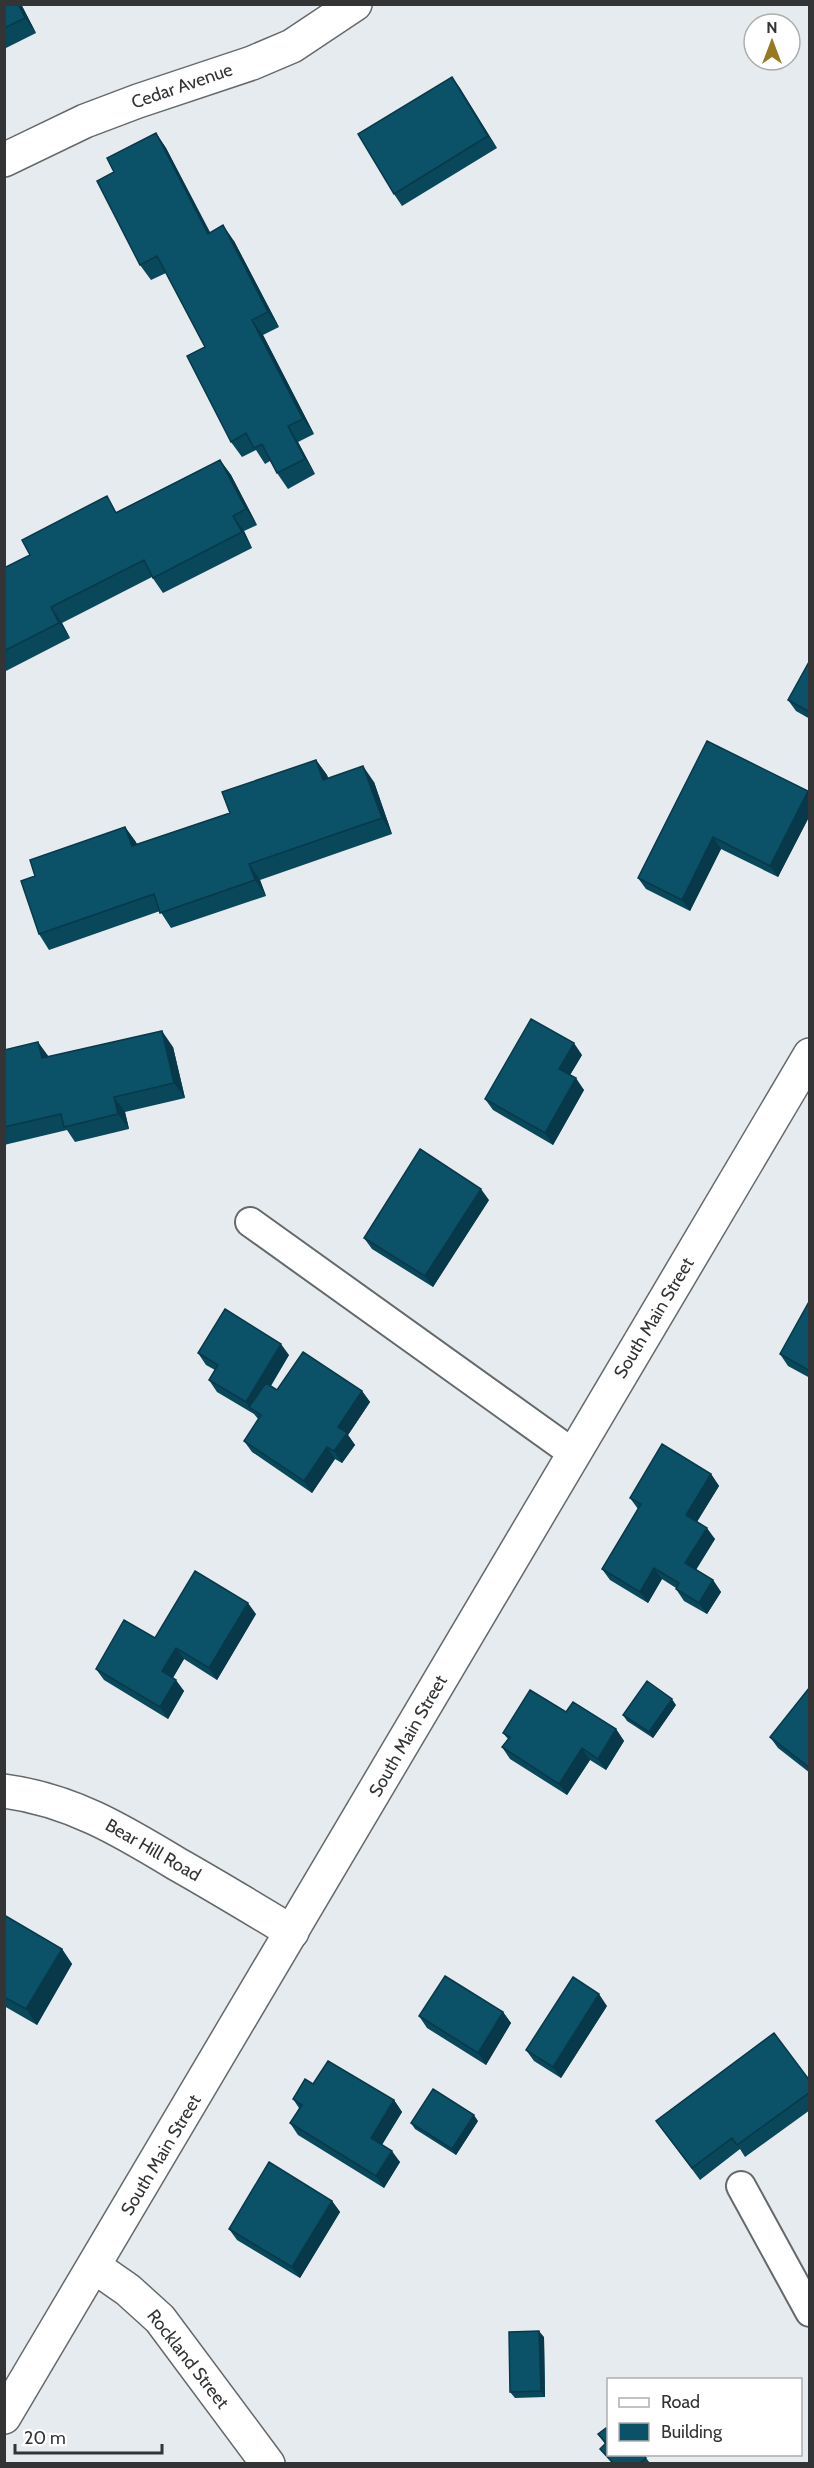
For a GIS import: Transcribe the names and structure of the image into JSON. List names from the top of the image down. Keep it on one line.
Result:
{"streets":{"main road":["Cedar Avenue","South Main Street","Bear Hill Road","Rockland Street"]},"crossings":[["South Main Street","Bear Hill Road"],["South Main Street","Rockland Street"]],"legend":["Road","Building"],"scale_bar":"20 m","north":"top"}
